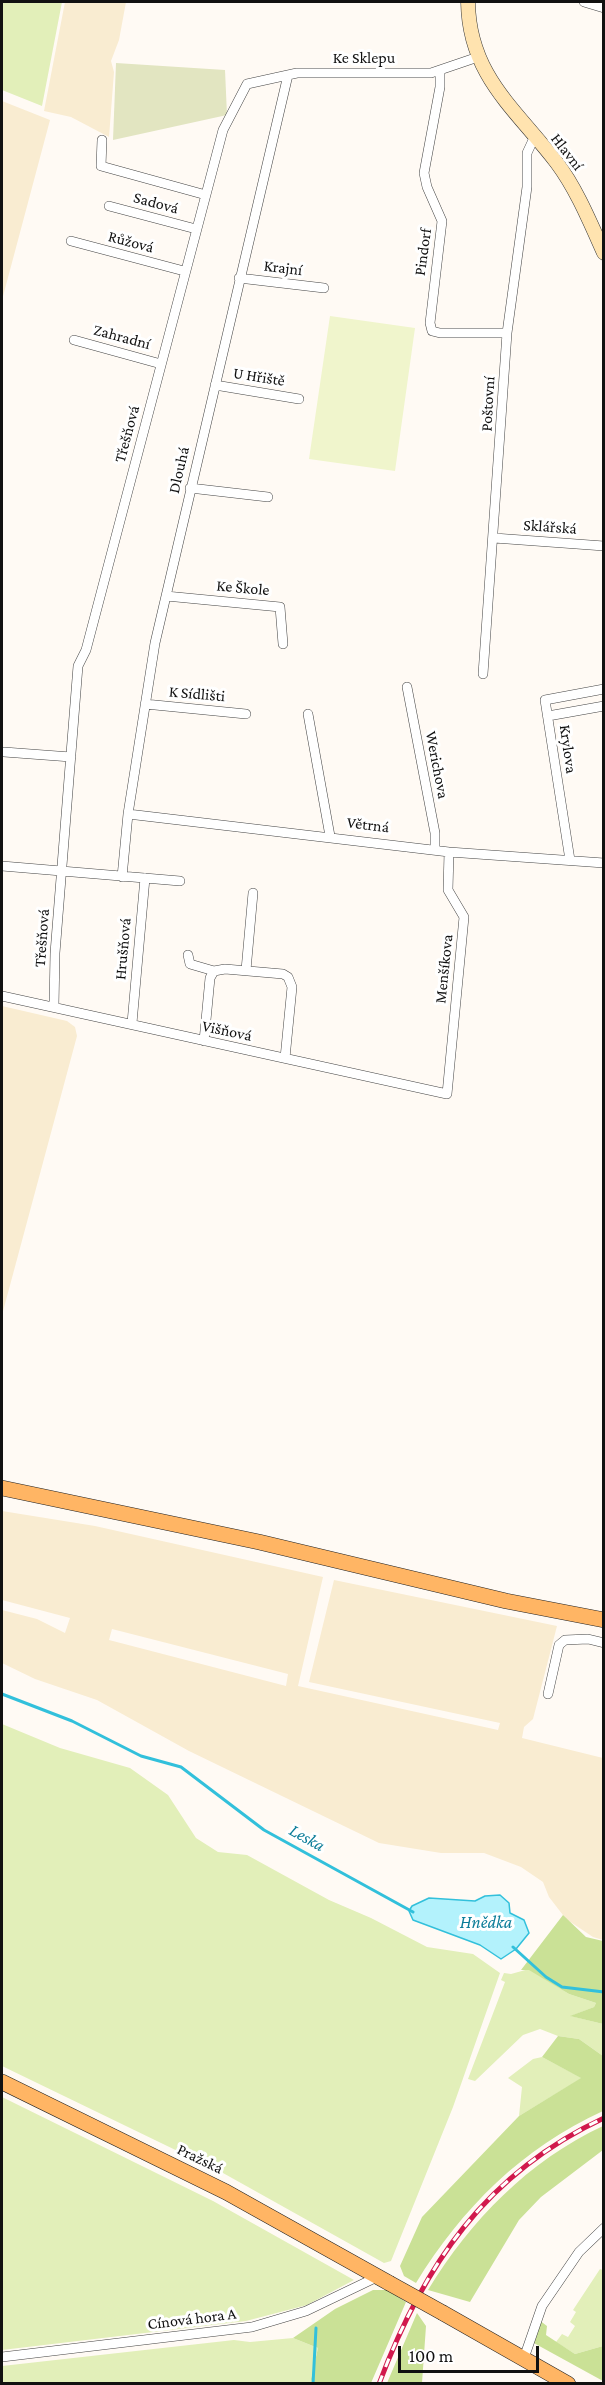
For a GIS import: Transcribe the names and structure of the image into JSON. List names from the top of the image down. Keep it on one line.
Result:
{"streets":{"main road":["Hlavní","Pražská"],"street":["Ke Sklepu","Sadová","Růžová","Pindorf","Krajní","Zahradní","U Hřiště","Poštovní","Třešňová","Dlouhá","Sklářská","Ke Škole","K Sídlišti","Krylova","Werichova","Větrná","Hrušňová","Menšíkova","Višňová","Cínová hora A"]},"crossings":[["Ke Sklepu","Pindorf"],["Ke Sklepu","Třešňová"],["Ke Sklepu","Dlouhá"],["Hlavní","Poštovní"],["Sadová","Třešňová"],["Růžová","Třešňová"],["Pindorf","Poštovní"],["Krajní","Dlouhá"],["Zahradní","Třešňová"],["U Hřiště","Dlouhá"],["Poštovní","Sklářská"],["Třešňová","Dlouhá"],["Třešňová","Višňová"],["Dlouhá","Ke Škole"],["Dlouhá","K Sídlišti"],["Dlouhá","Větrná"],["Krylova","Větrná"],["Werichova","Větrná"],["Větrná","Menšíkova"],["Hrušňová","Višňová"],["Menšíkova","Višňová"],["Pražská","Cínová hora A"]],"water":["Leska","Hnědka"],"scale_bar":"100 m"}
